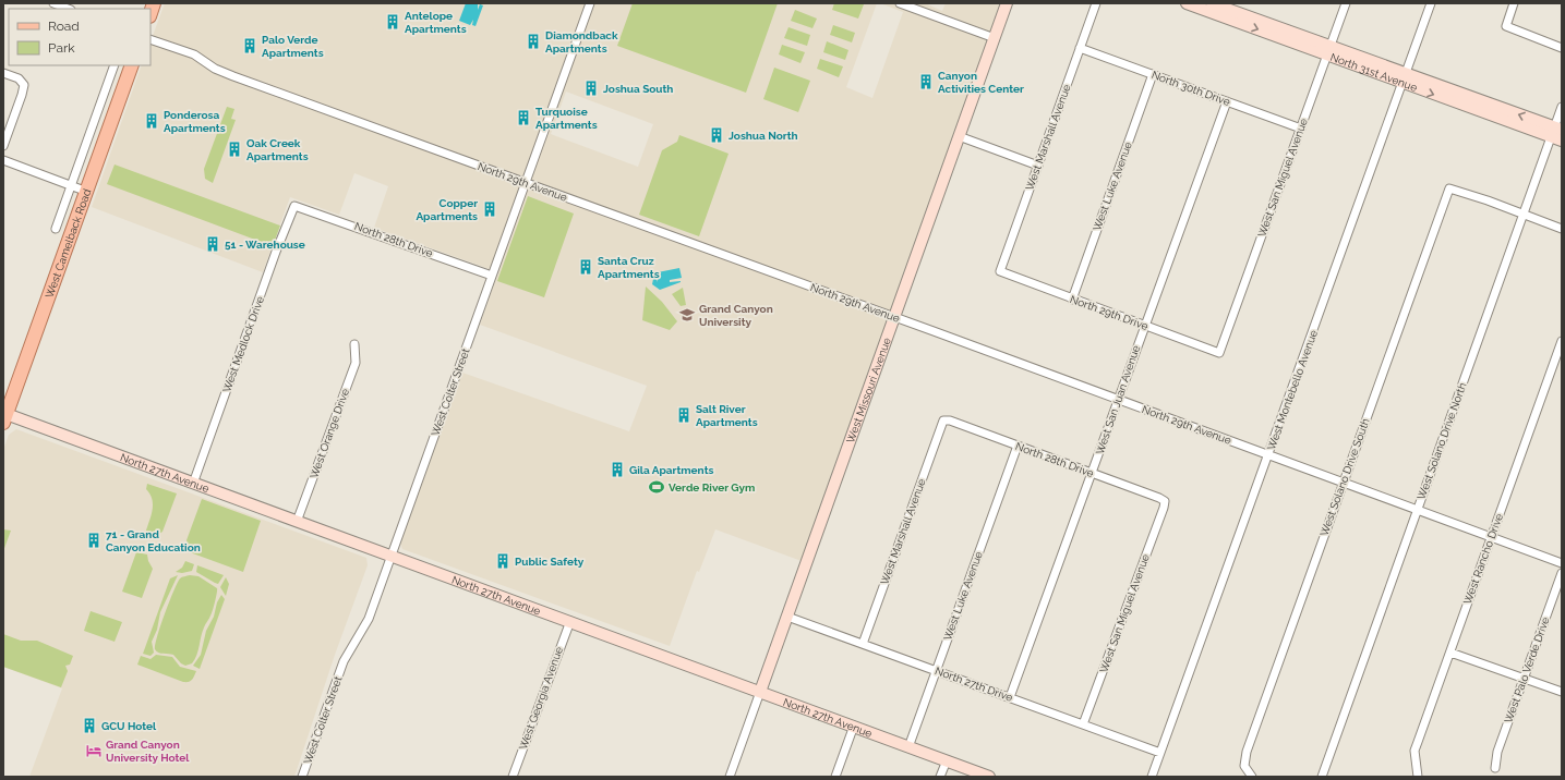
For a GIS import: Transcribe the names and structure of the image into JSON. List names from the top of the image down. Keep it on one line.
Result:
{"streets":{"main road":["West Camelback Road"],"street":["North 31st Avenue","North 30th Drive","West Marshall Avenue","West San Miguel Avenue","North 29th Avenue","West Luke Avenue","North 28th Drive","North 29th Drive","West Medlock Drive","West Missouri Avenue","West Montebello Avenue","West Colter Street","West San Juan Avenue","West Orange Drive","West Solano Drive North","North 27th Avenue","West Solano Drive South","West Rancho Drive","West Palo Verde Drive","North 27th Drive","West Georgia Avenue"]},"crossings":[["North 31st Avenue","West San Miguel Avenue"],["North 31st Avenue","West Montebello Avenue"],["North 31st Avenue","West Solano Drive North"],["North 30th Drive","West Marshall Avenue"],["North 30th Drive","West San Miguel Avenue"],["North 30th Drive","West Luke Avenue"],["North 30th Drive","West San Juan Avenue"],["West Marshall Avenue","North 28th Drive"],["West Marshall Avenue","North 29th Drive"],["West Marshall Avenue","North 27th Drive"],["West San Miguel Avenue","North 28th Drive"],["West San Miguel Avenue","North 29th Drive"],["West San Miguel Avenue","North 27th Drive"],["North 29th Avenue","West Missouri Avenue"],["North 29th Avenue","West Montebello Avenue"],["North 29th Avenue","West Colter Street"],["North 29th Avenue","West San Juan Avenue"],["North 29th Avenue","West Solano Drive North"],["North 29th Avenue","West Solano Drive South"],["North 29th Avenue","West Rancho Drive"],["West Luke Avenue","North 28th Drive"],["West Luke Avenue","North 29th Drive"],["West Luke Avenue","North 27th Avenue"],["West Luke Avenue","North 27th Drive"],["North 28th Drive","West Medlock Drive"],["North 28th Drive","West Colter Street"],["North 28th Drive","West San Juan Avenue"],["West Camelback Road","North 27th Avenue"],["North 29th Drive","West San Juan Avenue"],["West Medlock Drive","North 27th Avenue"],["West Missouri Avenue","North 27th Avenue"],["West Missouri Avenue","North 27th Drive"],["West Montebello Avenue","North 27th Drive"],["West Colter Street","North 27th Avenue"],["West San Juan Avenue","North 27th Drive"],["West Orange Drive","North 27th Avenue"],["West Solano Drive North","West Solano Drive South"],["North 27th Avenue","West Georgia Avenue"]],"places":{"building":["Antelope Apartments","Diamondback Apartments","Palo Verde Apartments","Canyon Activities Center","Joshua South","Turquoise Apartments","Ponderosa Apartments","Joshua North","Oak Creek Apartments","Copper Apartments","51 - Warehouse","Santa Cruz Apartments","Salt River Apartments","Gila Apartments","71 - Grand Canyon Education","Public Safety","GCU Hotel"],"school or university":["Grand Canyon University"],"sports":["Verde River Gym"],"hotel":["Grand Canyon University Hotel"]},"legend":["Road","Park"]}
